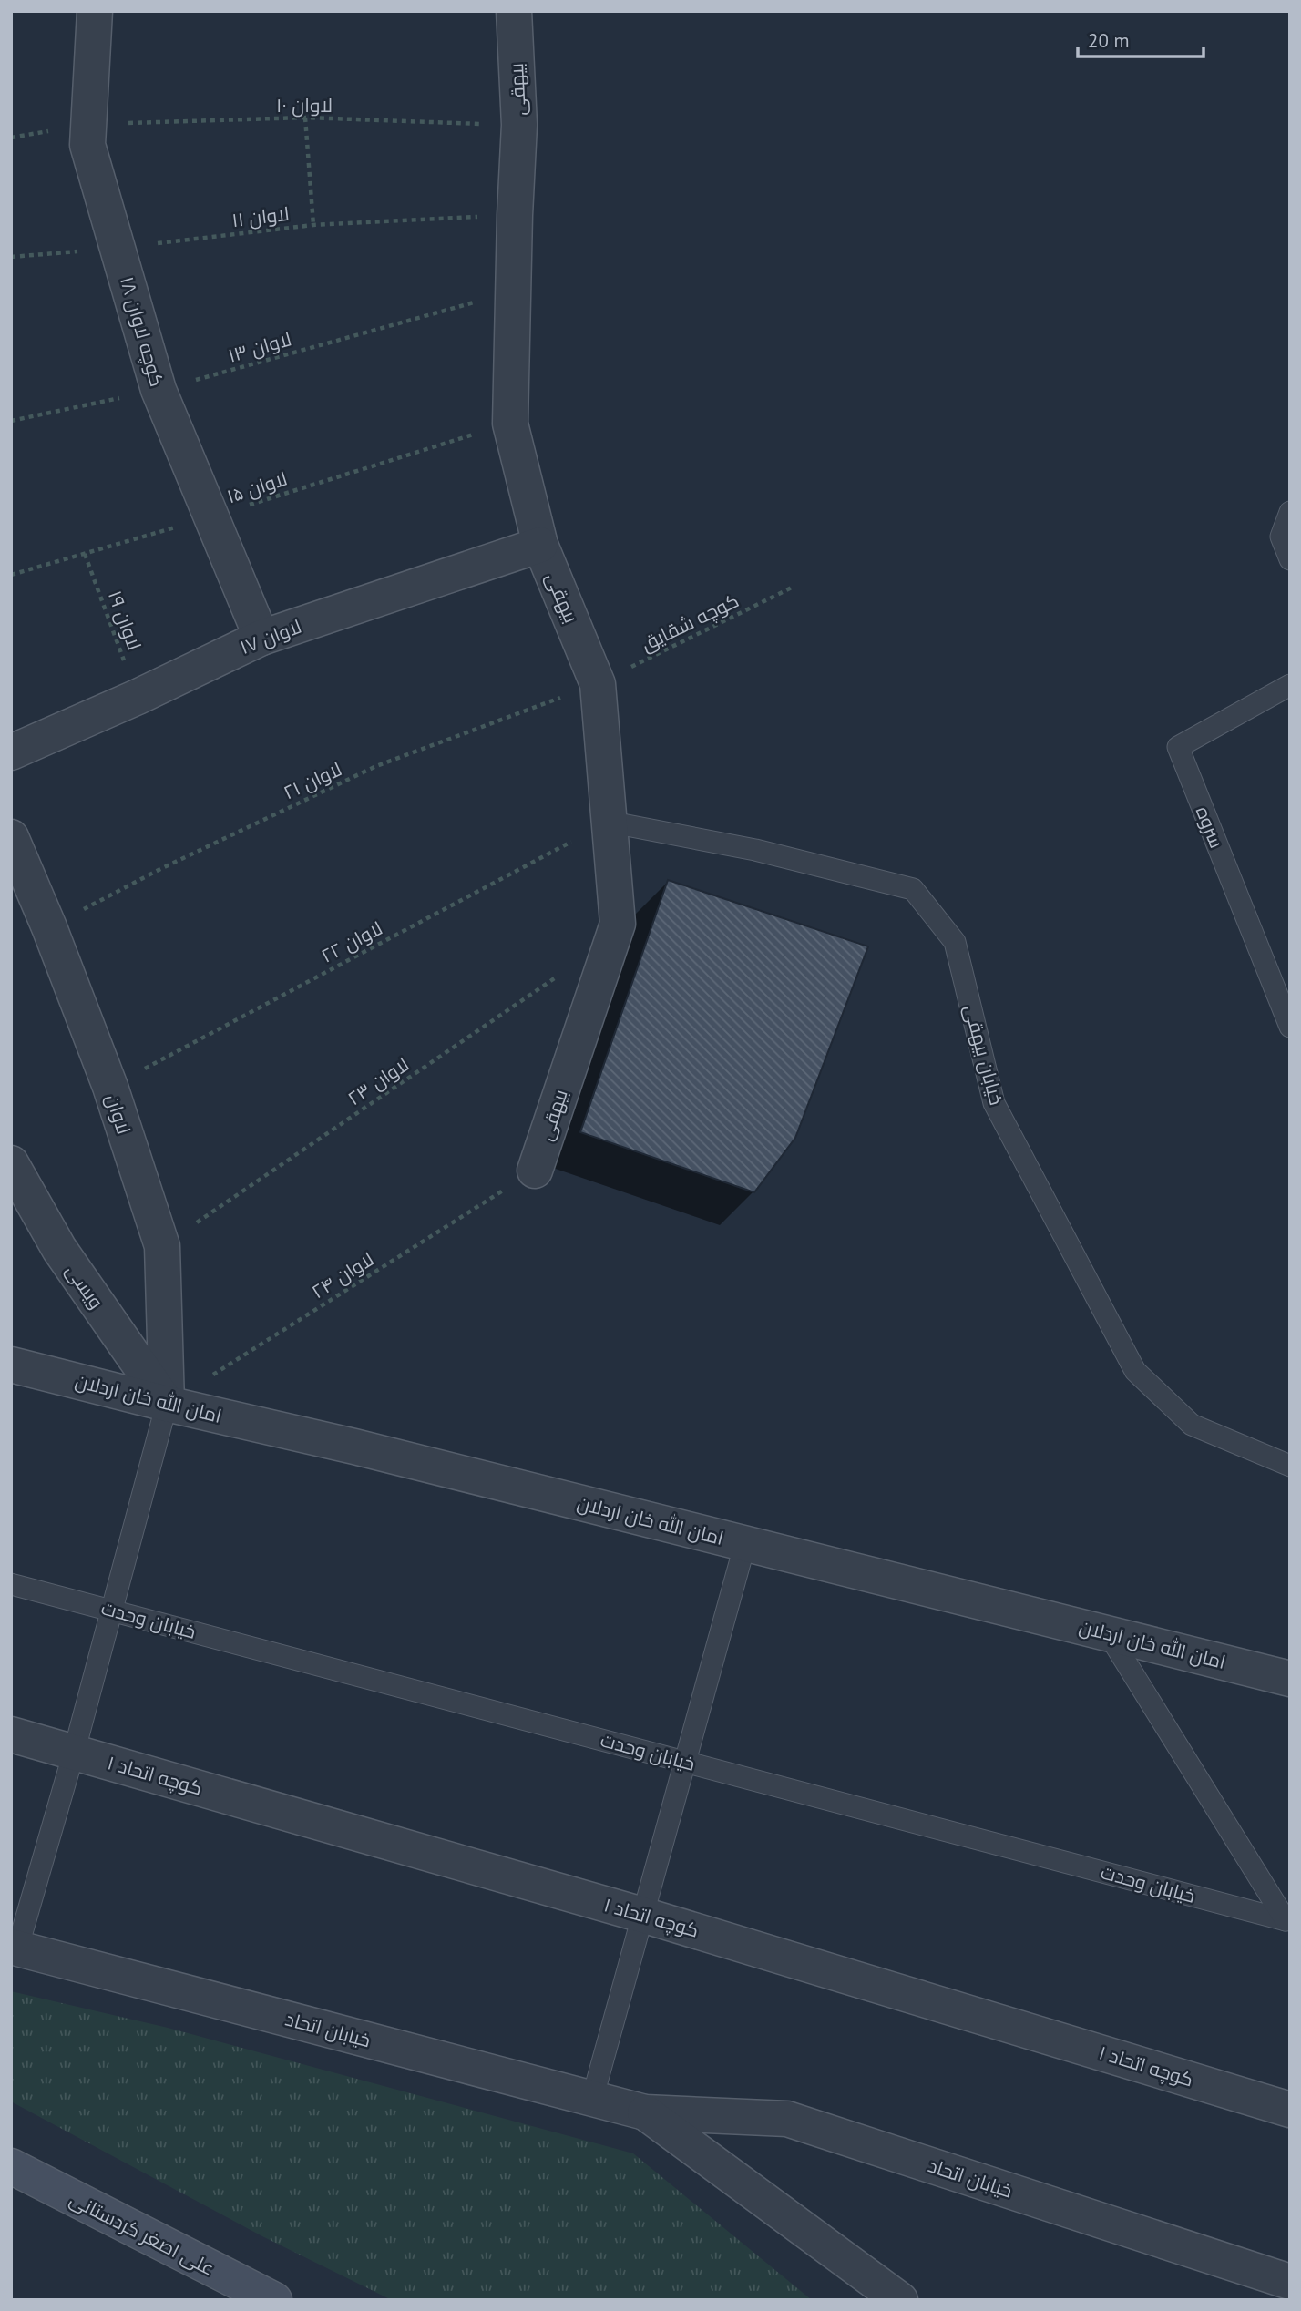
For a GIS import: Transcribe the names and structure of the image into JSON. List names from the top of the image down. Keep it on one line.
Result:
{"streets":{"street":["بیهقی","کوچه لاوان ۱۸","لاوان ۱۷","لاوان","ویسی","امان الله خان اردلان","کوچه اتحاد ۱","خیابان اتحاد","علی اصغر کردستانی"],"lane":["سروه","خیابان بیهقی","خیابان وحدت"],"path":["لاوان ۱۰","لاوان ۱۱","لاوان ۱۳","لاوان ۱۵","لاوان ۱۹","کوچه شقایق","لاوان ۲۱","لاوان ۲۲","لاوان ۲۳","لاوان ۲۴"]},"crossings":[["بیهقی","لاوان ۱۰"],["بیهقی","لاوان ۱۱"],["بیهقی","لاوان ۱۳"],["بیهقی","لاوان ۱۵"],["بیهقی","کوچه شقایق"],["بیهقی","لاوان ۱۷"],["بیهقی","لاوان ۲۱"],["بیهقی","لاوان ۲۲"],["بیهقی","خیابان بیهقی"],["بیهقی","لاوان ۲۴"],["لاوان ۱۰","کوچه لاوان ۱۸"],["لاوان ۱۱","کوچه لاوان ۱۸"],["کوچه لاوان ۱۸","لاوان ۱۳"],["کوچه لاوان ۱۸","لاوان ۱۵"],["کوچه لاوان ۱۸","لاوان ۱۷"],["لاوان ۱۵","لاوان ۱۹"],["لاوان ۱۹","لاوان ۱۷"],["کوچه شقایق","لاوان ۲۱"],["لاوان ۲۱","لاوان"],["لاوان ۲۲","خیابان بیهقی"],["لاوان ۲۲","لاوان"],["لاوان ۲۳","لاوان"],["لاوان","لاوان ۲۴"],["لاوان","ویسی"],["لاوان","امان الله خان اردلان"],["لاوان ۲۴","ویسی"],["لاوان ۲۴","امان الله خان اردلان"],["ویسی","امان الله خان اردلان"],["امان الله خان اردلان","خیابان وحدت"]],"scale_bar":"20 m"}
